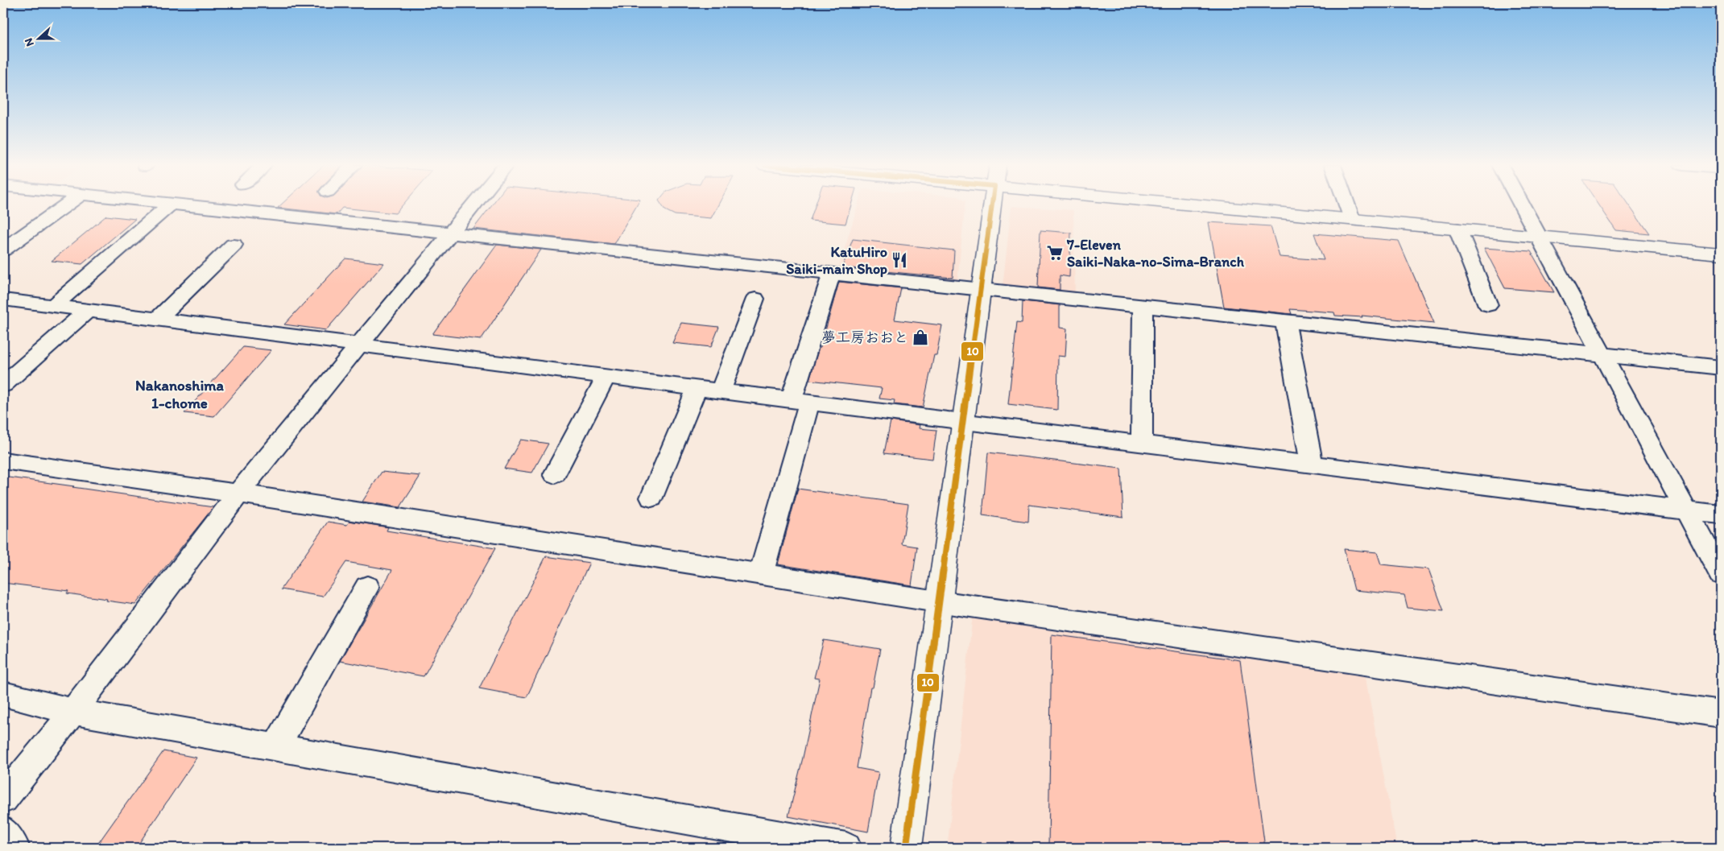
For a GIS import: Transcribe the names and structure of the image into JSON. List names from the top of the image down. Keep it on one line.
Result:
{"districts":["Nakanoshima 1-chome"],"places":{"supermarket":["7-Eleven Saiki-Naka-no-Sima-Branch"],"restaurant":["KatuHiro Saiki-main Shop"],"shop":["夢工房おおと"]},"lines":["transit line 10"],"north":"left"}
